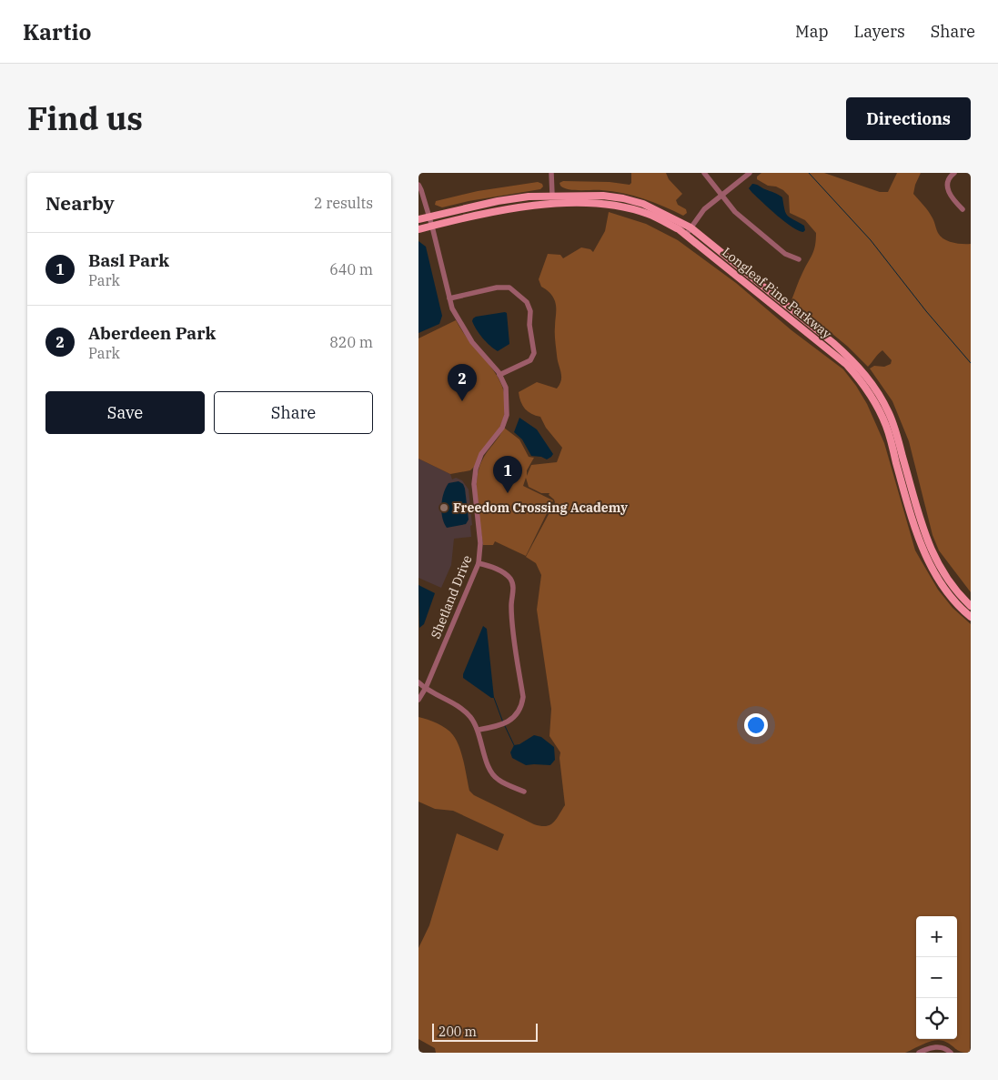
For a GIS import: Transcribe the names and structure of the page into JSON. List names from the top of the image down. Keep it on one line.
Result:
{"streets":{"main road":["Longleaf Pine Parkway"],"street":["Shetland Drive"]},"crossings":[["Longleaf Pine Parkway","Shetland Drive"]],"places":["Freedom Crossing Academy"],"scale_bar":"200 m","page":{"header":"Kartio","nav":["Map","Layers","Share"],"title":"Find us","buttons":["Directions",["Save","Share"]],"heading":["Nearby","2 results"],"list":[{"mark":"1","name":"Basl Park","note":"Park","value":"640 m"},{"mark":"2","name":"Aberdeen Park","note":"Park","value":"820 m"}],"pins":["2","1"],"map_buttons":["+","−"],"scale":"200 m"}}
